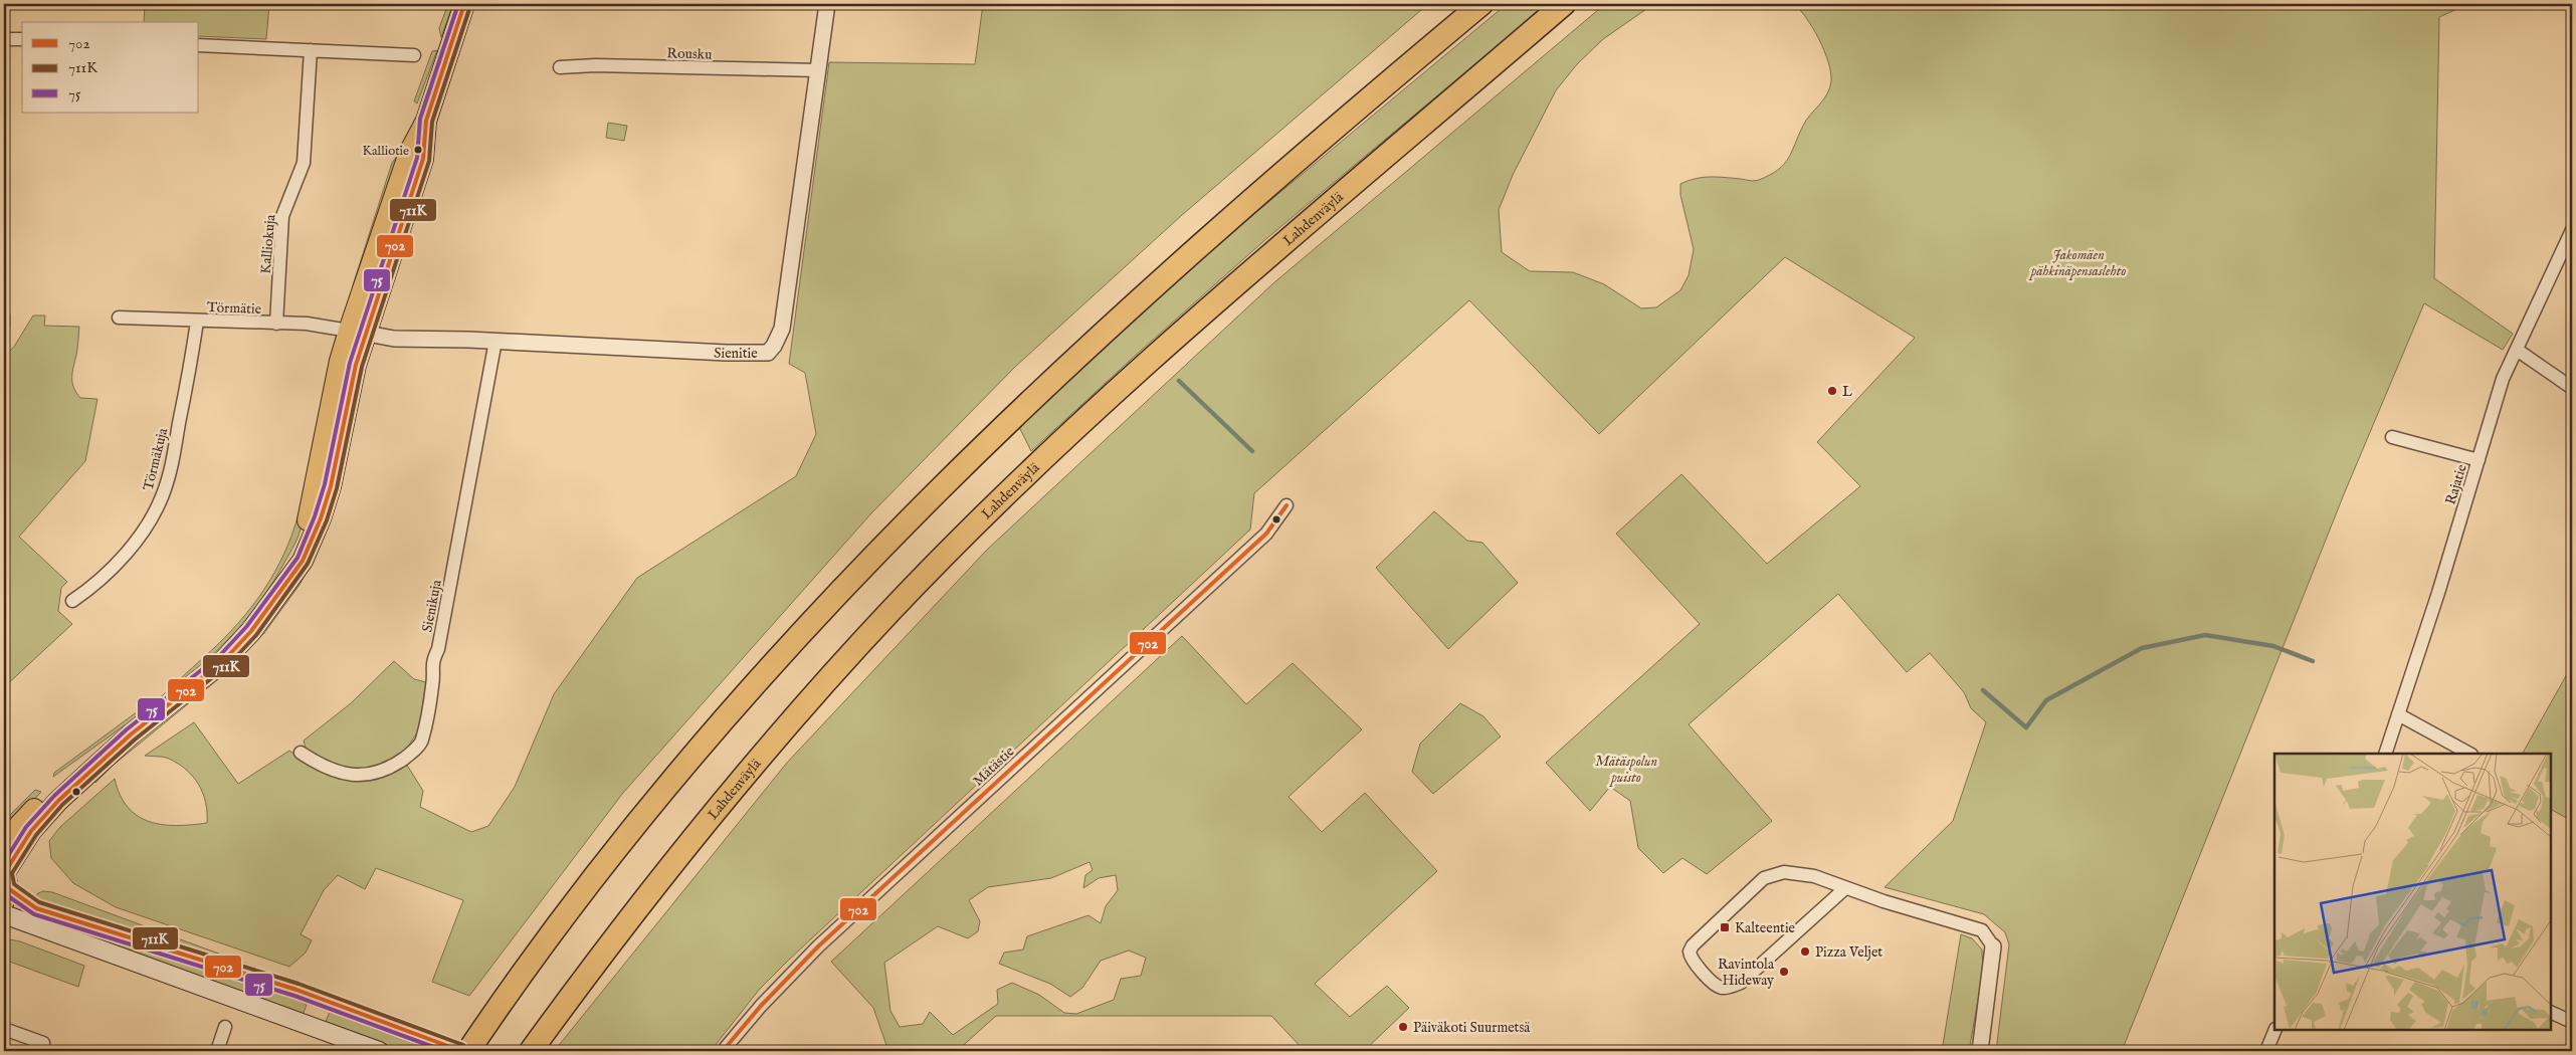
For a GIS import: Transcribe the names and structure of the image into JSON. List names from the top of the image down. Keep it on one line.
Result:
{"streets":{"highway":["Lahdenväylä"],"street":["Rousku","Kalliokuja","Törmätie","Sienitie","Törmäkuja","Rajatie","Sienikuja","Mätästie"]},"crossings":[["Rousku","Sienitie"],["Kalliokuja","Törmätie"],["Törmätie","Sienitie"],["Törmätie","Törmäkuja"],["Sienitie","Sienikuja"]],"parks":["Jakomäen pähkinäpensaslehto","Mätäspolun puisto"],"places":{"other":["Kalliotie","L","Pizza Veljet","Ravintola Hideway","Päiväkoti Suurmetsä"],"transit":["Kalteentie"]},"lines":["transit line 702","transit line 75","transit line 711K"],"legend":["702","711K","75"]}
